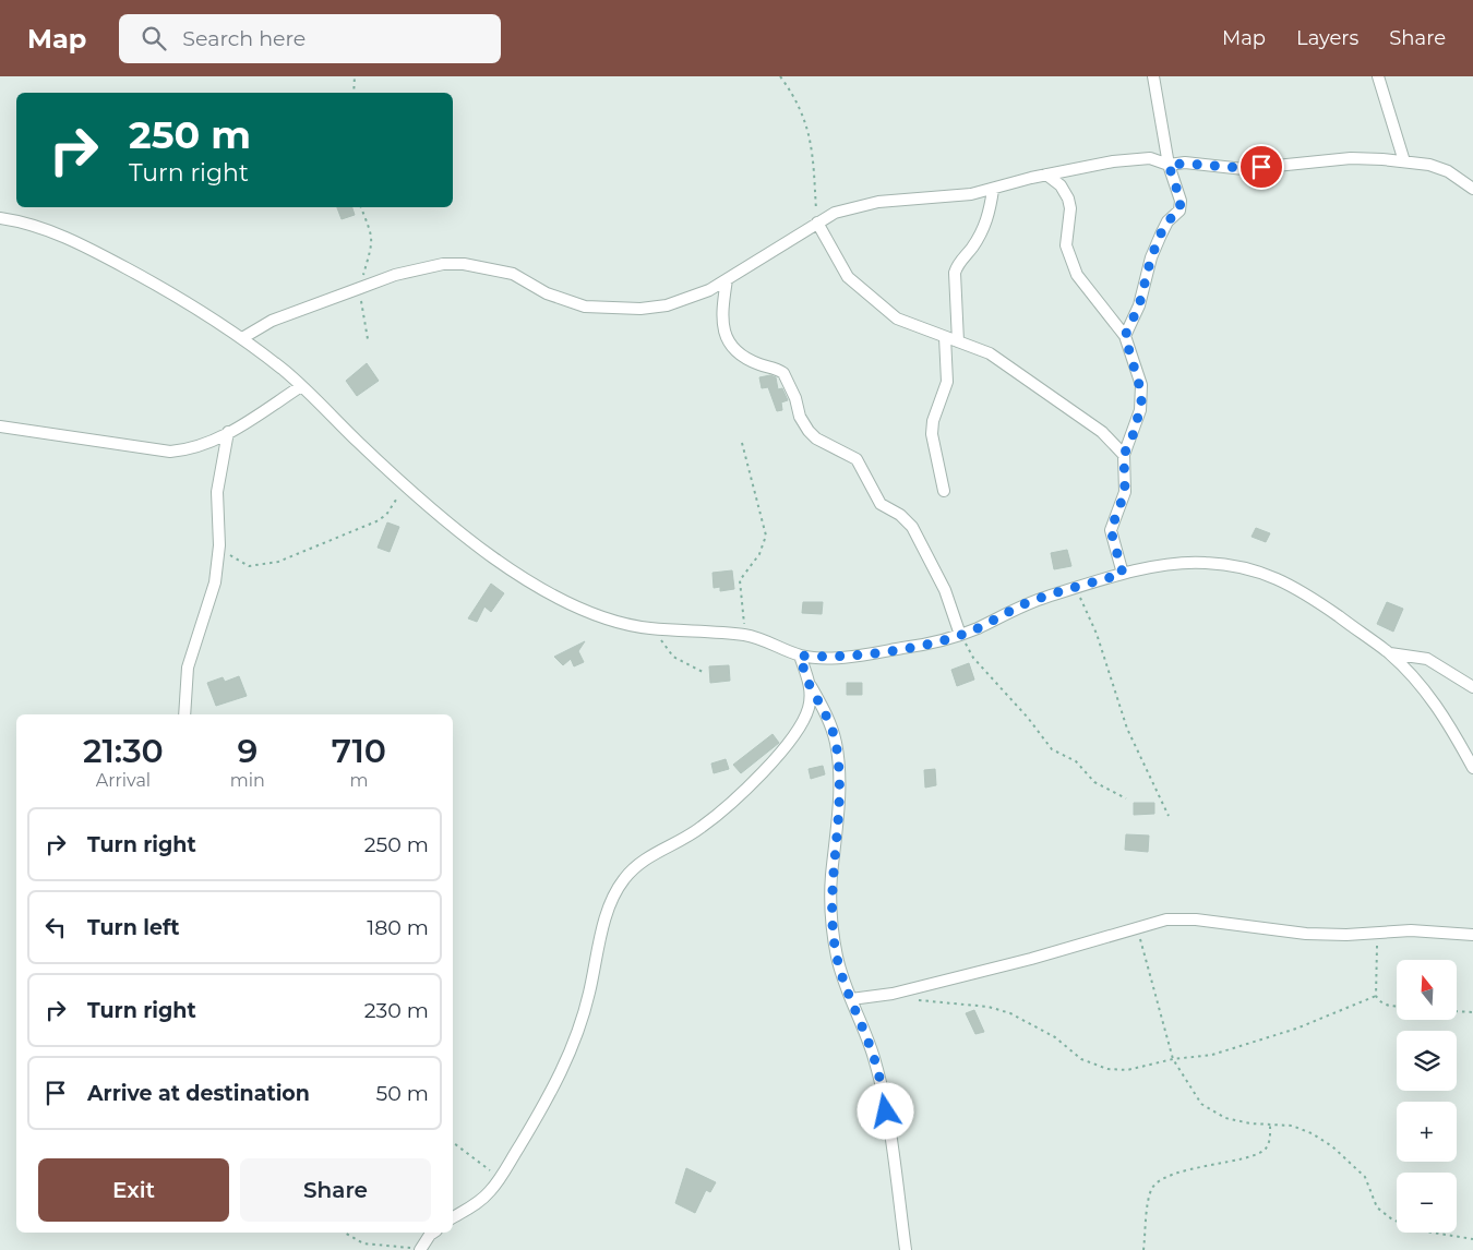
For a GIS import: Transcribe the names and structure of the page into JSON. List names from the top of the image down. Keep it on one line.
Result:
{"north":"top","page":{"header":"Map","search":"Search here","nav":["Map","Layers","Share"],"turn":["250 m","Turn right"],"eta":["21:30","Arrival","9","min","710","m"],"list":[{"name":"Turn right","value":"250 m"},{"name":"Turn left","value":"180 m"},{"name":"Turn right","value":"230 m"},{"name":"Arrive at destination","value":"50 m"}],"map_buttons":["+","−"],"buttons":["Exit","Share"]}}
